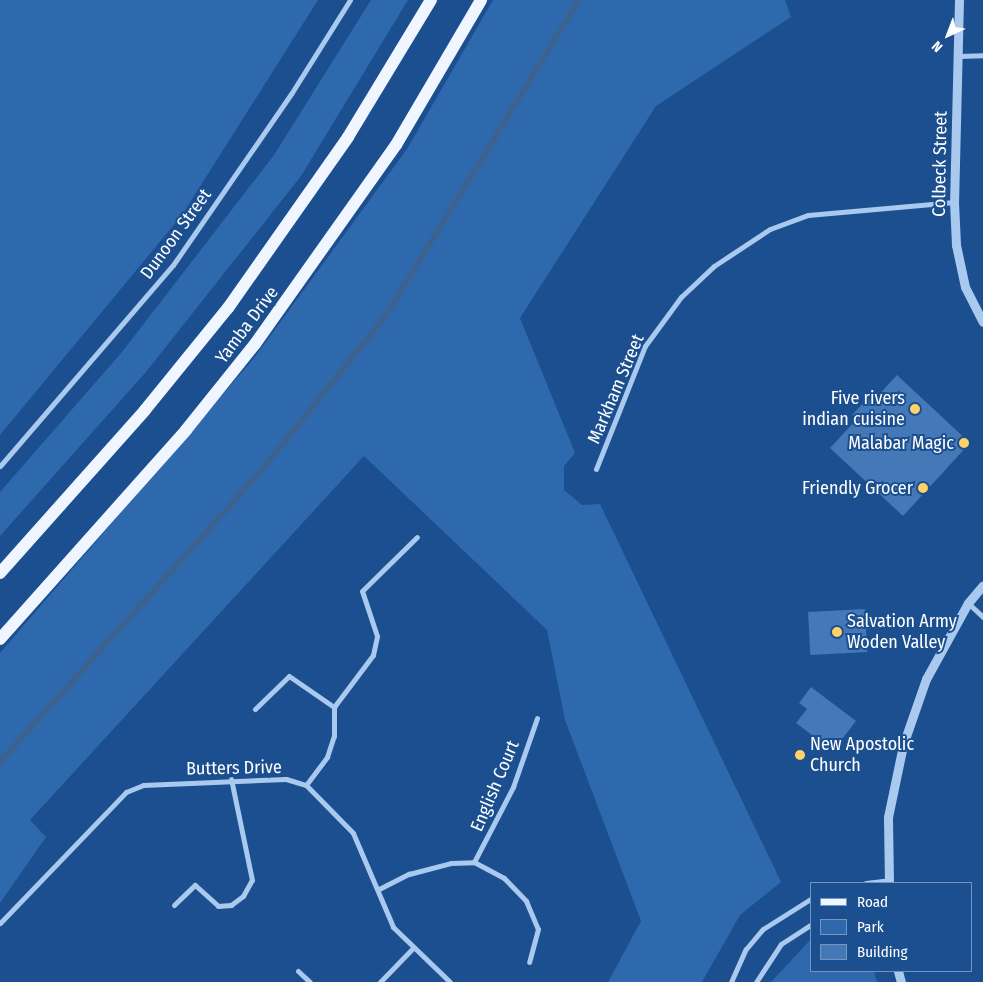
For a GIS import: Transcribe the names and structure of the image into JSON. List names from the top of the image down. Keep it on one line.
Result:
{"streets":{"main road":["Yamba Drive"],"street":["Colbeck Street","Dunoon Street","Markham Street","Butters Drive","English Court"]},"crossings":[["Colbeck Street","Markham Street"]],"places":["Five rivers indian cuisine","Malabar Magic","Friendly Grocer","Salvation Army Woden Valley","New Apostolic Church"],"legend":["Road","Park","Building"],"north":"bottom left"}
